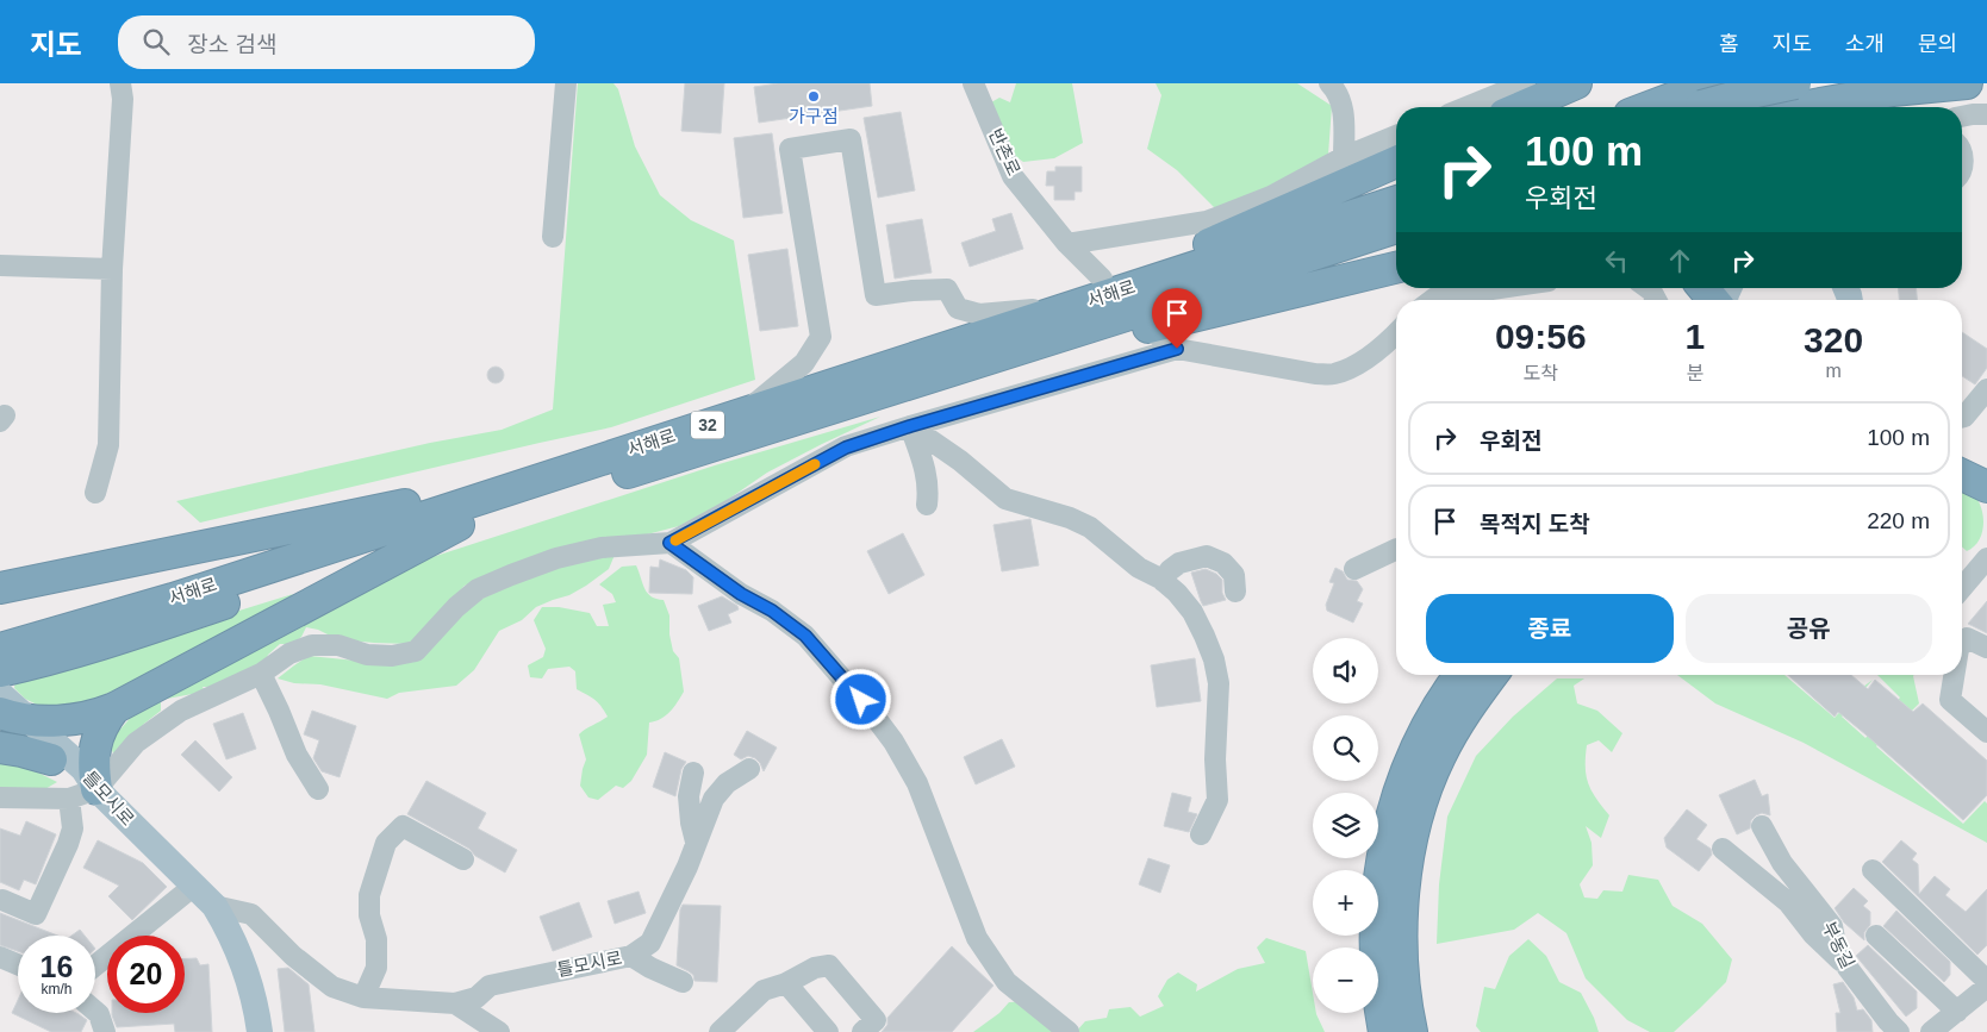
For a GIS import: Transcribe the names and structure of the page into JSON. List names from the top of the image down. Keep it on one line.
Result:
{"streets":{"highway":["서해로","32"],"main road":["틀모시로"],"street":["반촌로","부동길"]},"places":["가구점"],"page":{"header":"지도","search":"장소 검색","nav":["홈","지도","소개","문의"],"turn":["100 m","우회전"],"eta":["09:56","도착","1","분","320","m"],"list":[{"name":"우회전","value":"100 m"},{"name":"목적지 도착","value":"220 m"}],"buttons":["종료","공유"],"map_buttons":["+","−"],"speed":"16 km/h","limit":"20"}}
